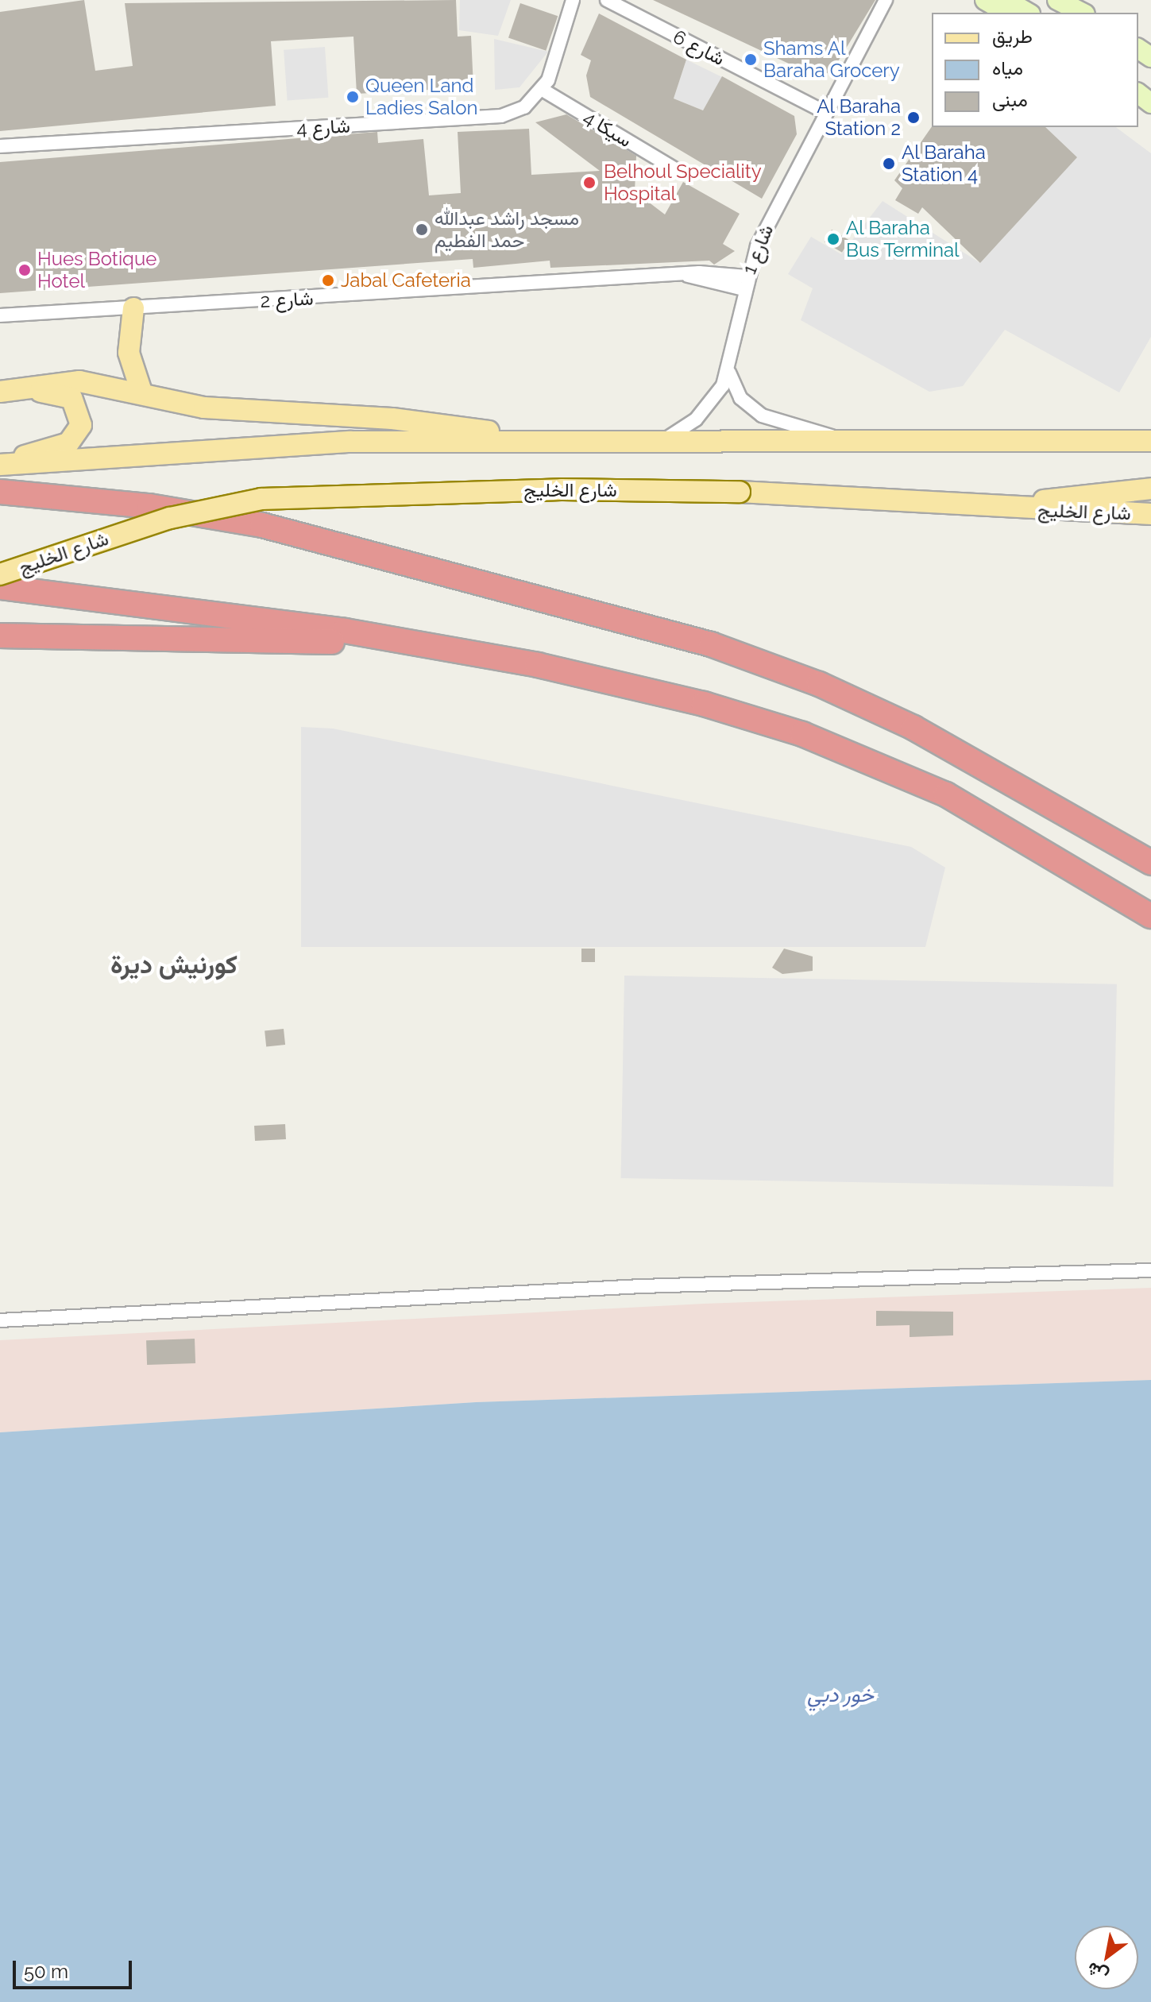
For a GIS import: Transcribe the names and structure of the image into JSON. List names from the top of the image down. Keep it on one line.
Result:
{"streets":{"main road":["شارع الخليج"],"street":["شارع 6","شارع 4","4 سيكا","شارع 1","شارع 2"]},"crossings":[["شارع 6","شارع 1"],["شارع 4","4 سيكا"],["شارع 1","شارع 2"]],"districts":["كورنيش ديرة"],"water":["خور دبي"],"places":["Shams Al Baraha Grocery","Queen Land Ladies Salon","Al Baraha Station 2","Al Baraha Station 4","Belhoul Speciality Hospital","مسجد راشد عبدالله حمد الفطيم","Al Baraha Bus Terminal","Hues Botique Hotel","Jabal Cafeteria"],"legend":["طريق","مياه","مبنى"],"scale_bar":"50 m","north":"bottom left"}
